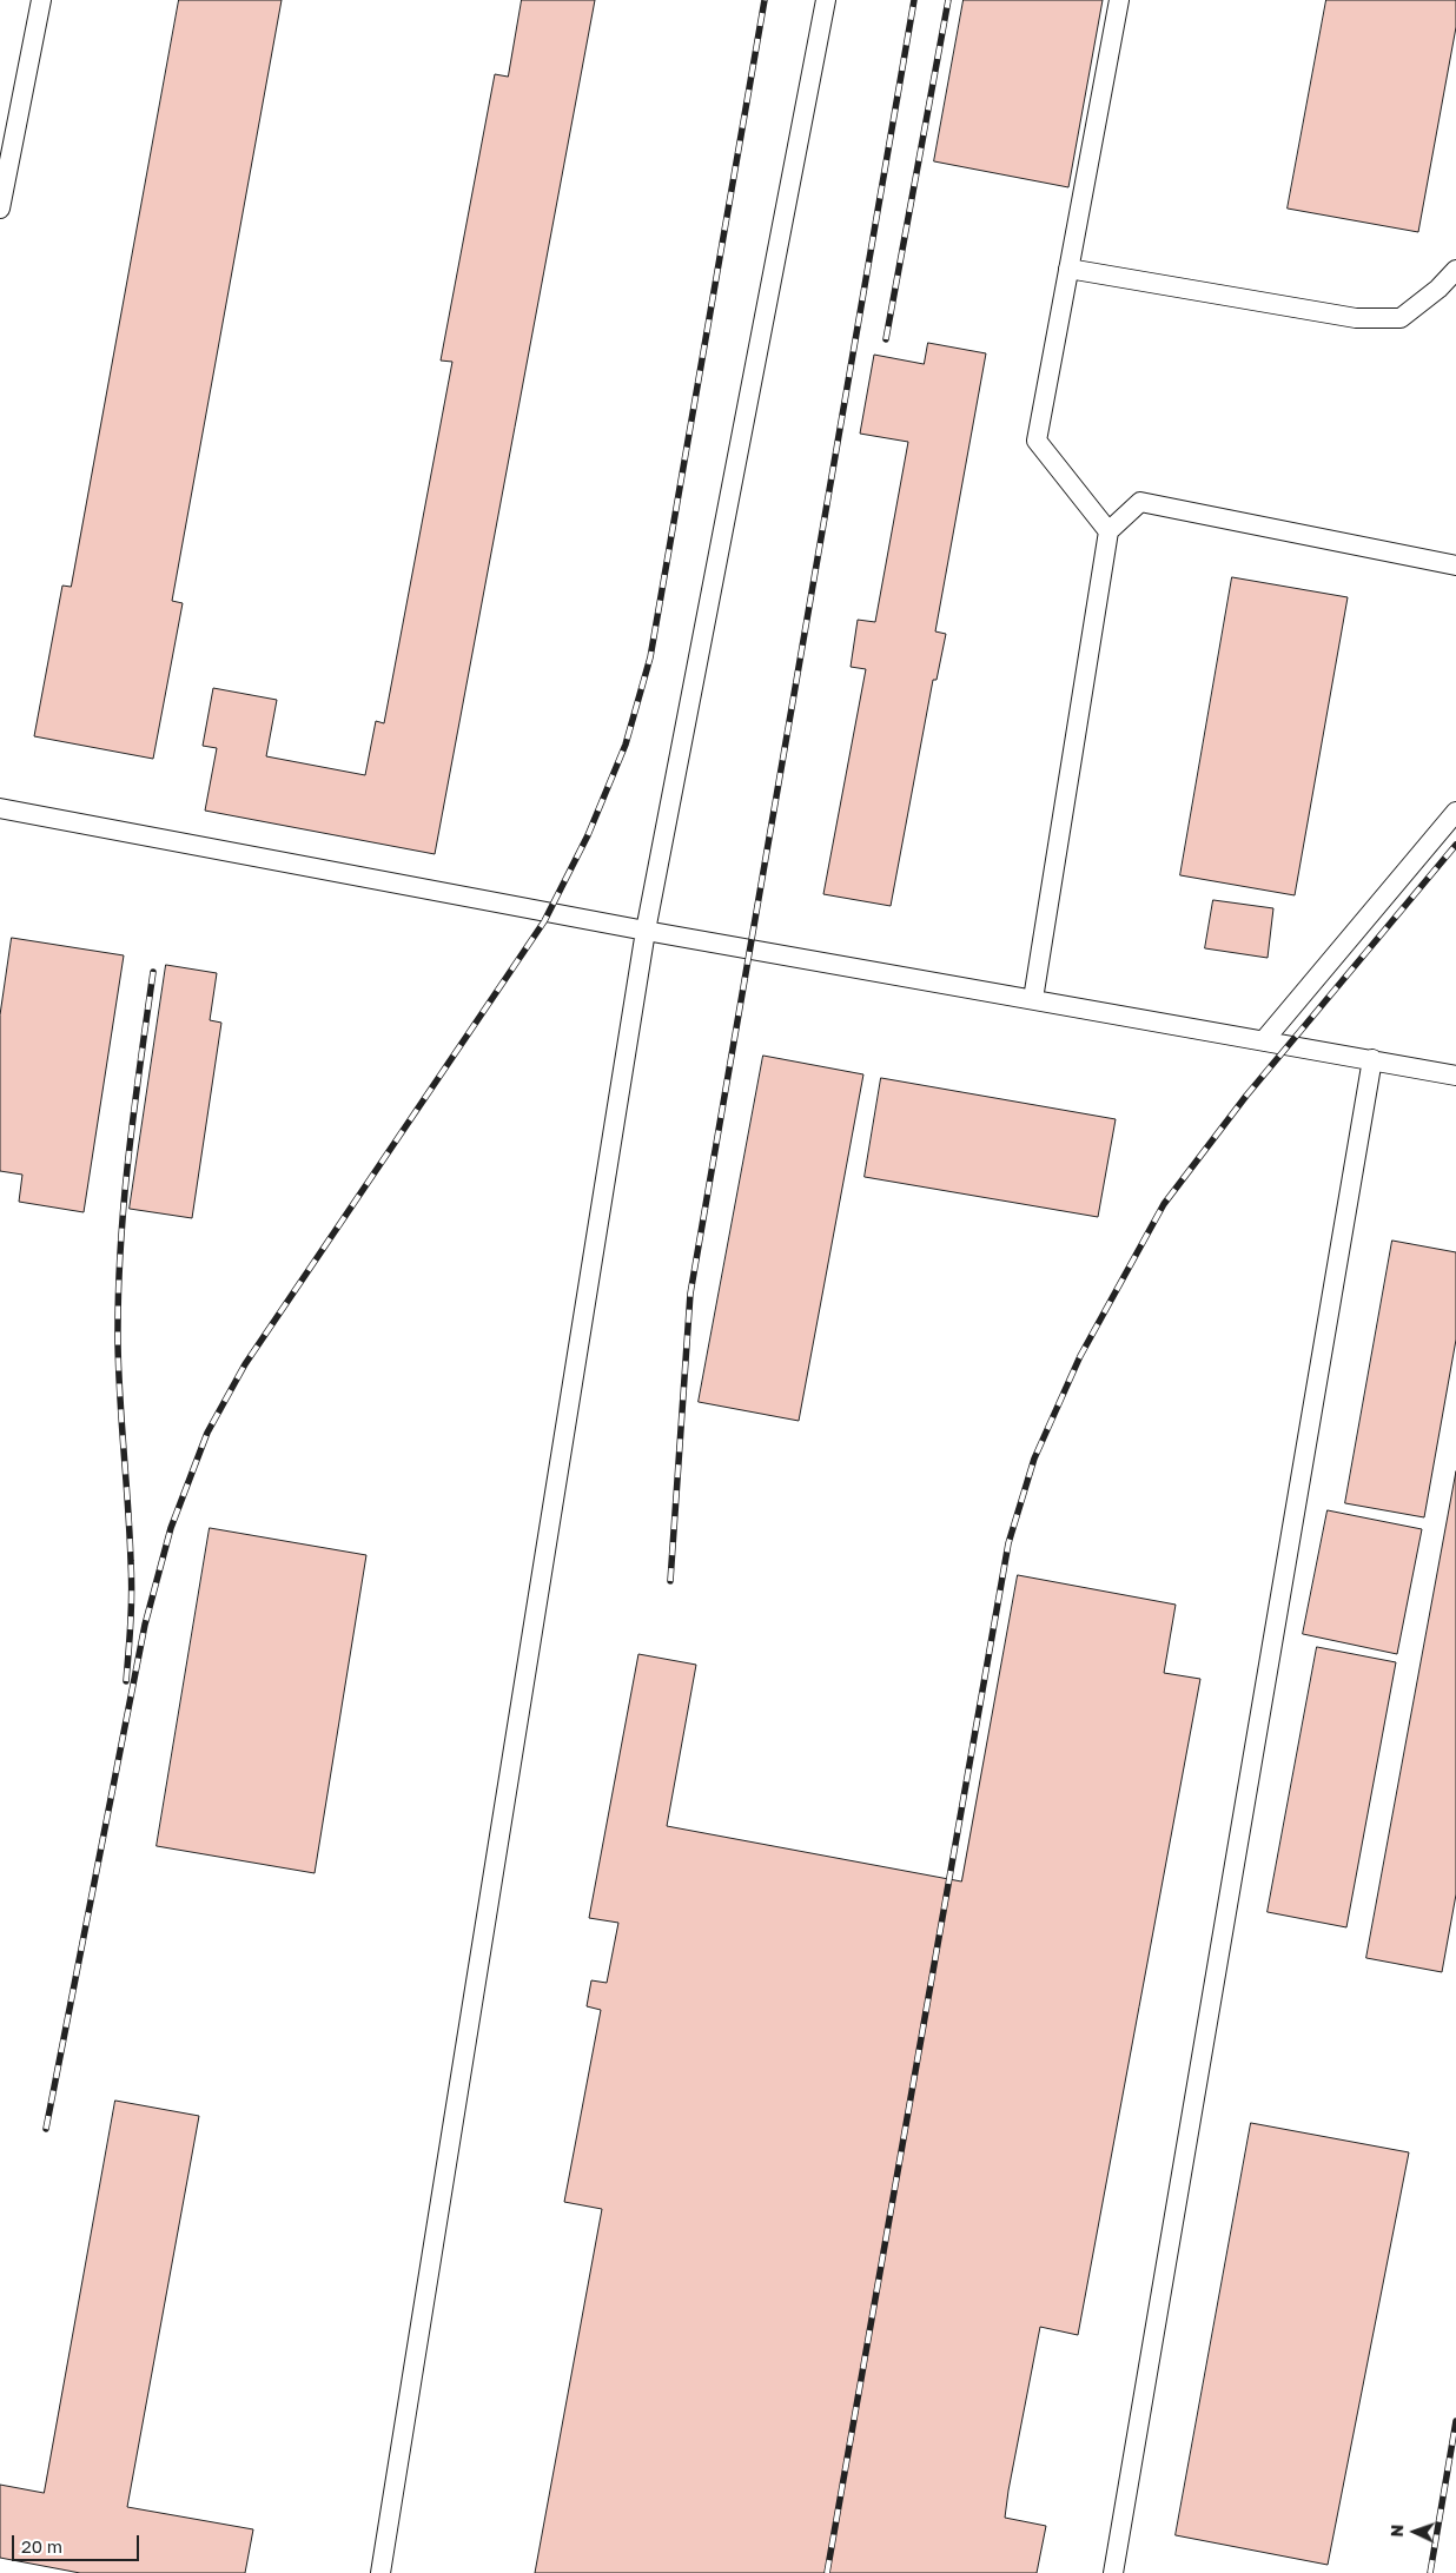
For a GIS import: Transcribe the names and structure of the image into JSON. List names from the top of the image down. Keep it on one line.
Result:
{"scale_bar":"20 m","north":"left"}
